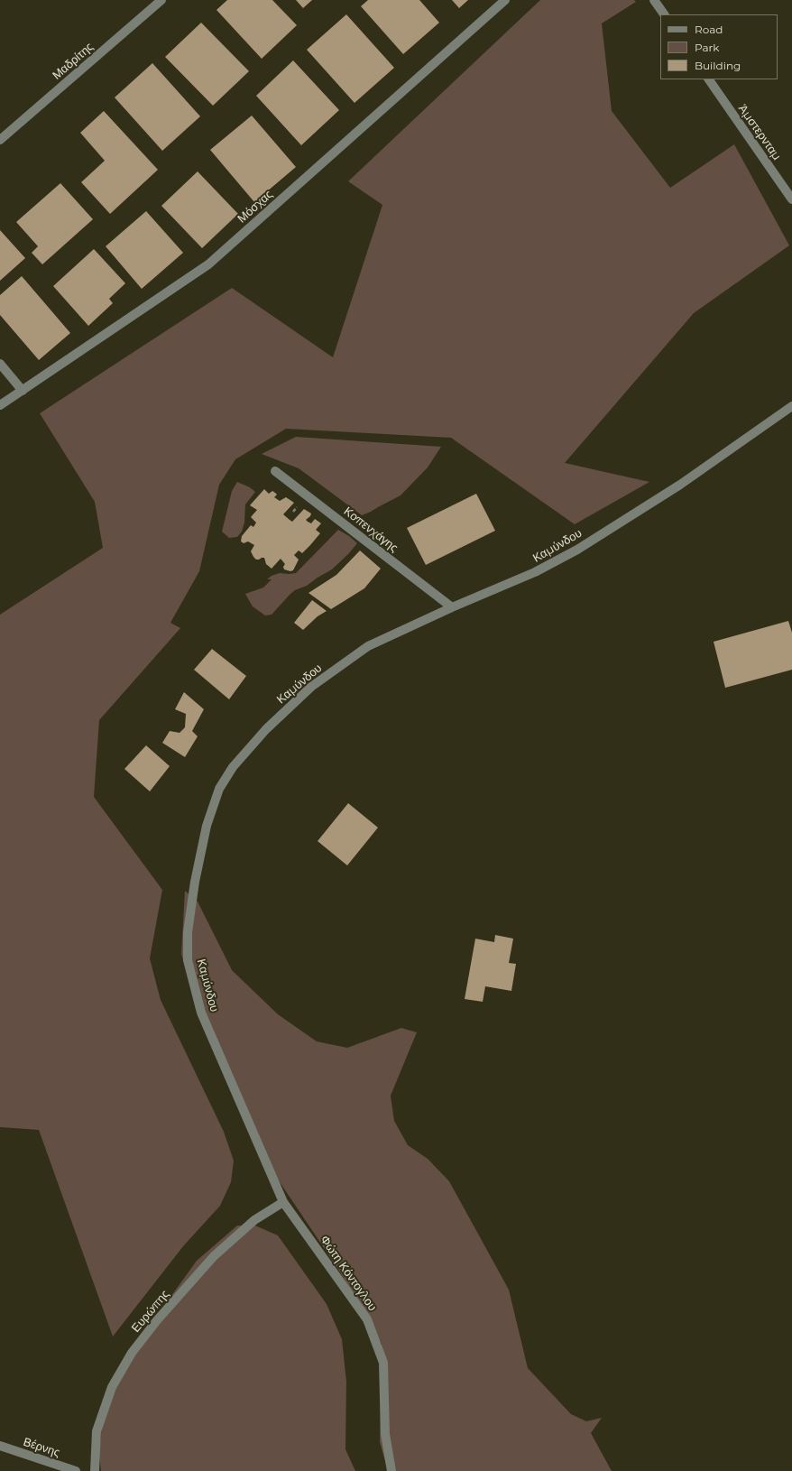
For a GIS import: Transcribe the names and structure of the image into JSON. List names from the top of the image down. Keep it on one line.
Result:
{"streets":{"street":["Μαδρίτης","Άμστερνταμ","Μόσχας","Κοπενχάγης","Καμύνδου","Φώτη Κόντογλου","Ευρώπης","Βέρνης"]},"crossings":[["Κοπενχάγης","Καμύνδου"],["Καμύνδου","Φώτη Κόντογλου"],["Καμύνδου","Ευρώπης"],["Φώτη Κόντογλου","Ευρώπης"]],"legend":["Road","Park","Building"]}
